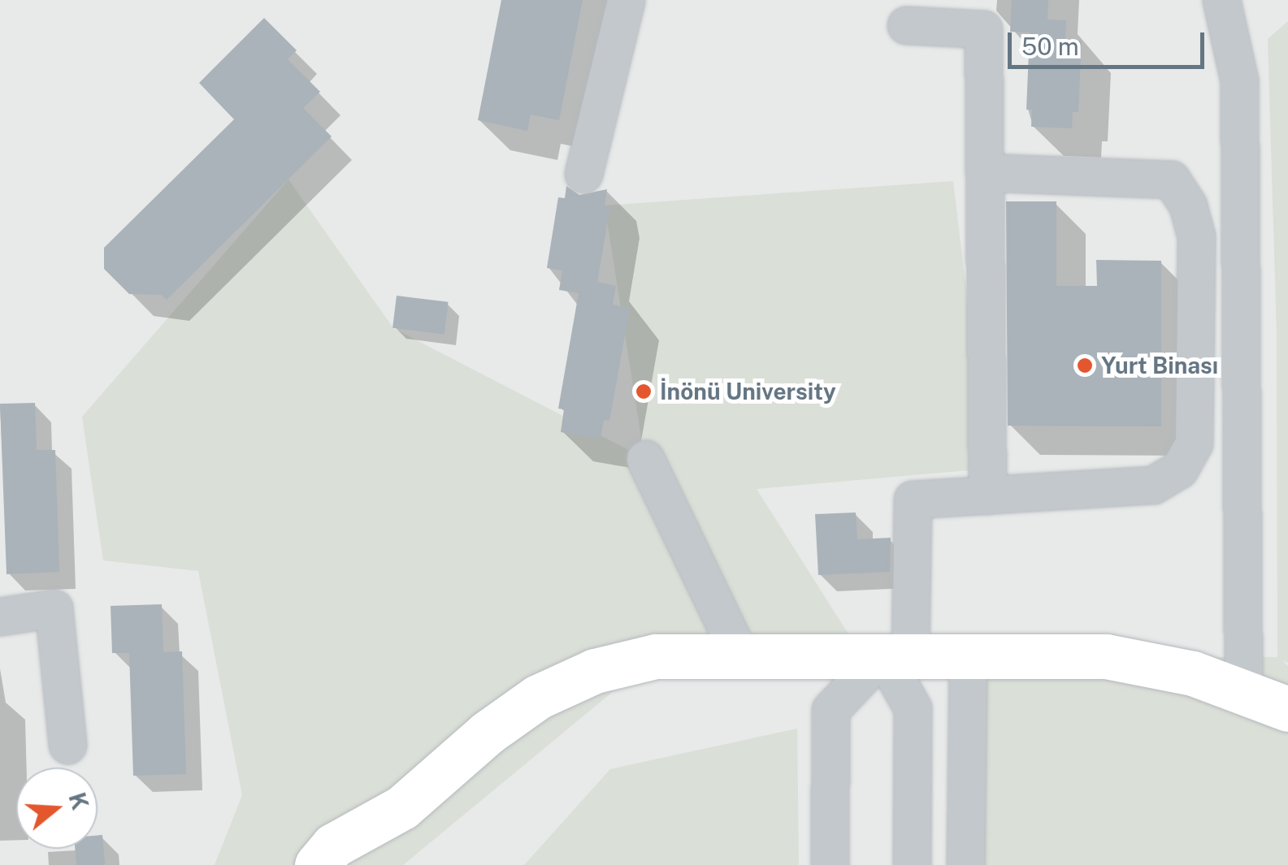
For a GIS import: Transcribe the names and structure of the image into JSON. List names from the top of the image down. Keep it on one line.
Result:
{"places":["Yurt Binası","İnönü University"],"scale_bar":"50 m","north":"right"}
